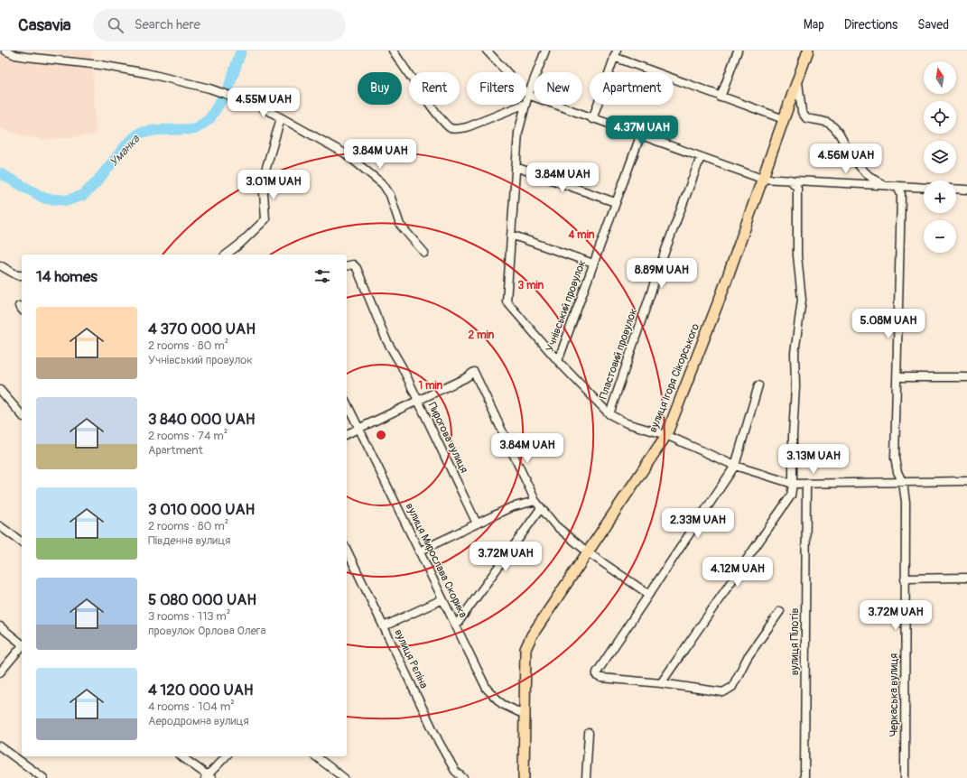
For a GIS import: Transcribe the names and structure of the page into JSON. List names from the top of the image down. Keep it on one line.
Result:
{"streets":{"main road":["вулиця Ігоря Сікорського"],"street":["Учнівський провулок","Пластовий провулок","Пирогова вулиця","вулиця Мирослава Скорика","вулиця Пілотів","вулиця Рєпіна","Черкаська вулиця"]},"crossings":[["вулиця Ігоря Сікорського","вулиця Мирослава Скорика"]],"water":["Уманка"],"north":"top","page":{"header":"Casavia","search":"Search here","nav":["Map","Directions","Saved"],"map_buttons":["+","−"],"chip":["Buy","Rent","Filters","New","Apartment"],"price":["4.55M UAH","4.37M UAH","3.84M UAH","4.56M UAH","3.84M UAH","3.01M UAH","8.89M UAH","5.08M UAH","3.84M UAH","3.13M UAH","2.33M UAH","3.72M UAH","4.12M UAH","3.72M UAH"],"heading":"14 homes","list":[{"name":"4 370 000 UAH","note":"2 rooms · 80 m² · Учнівський провулок"},{"name":"3 840 000 UAH","note":"2 rooms · 74 m² · Apartment"},{"name":"3 010 000 UAH","note":"2 rooms · 80 m² · Південна вулиця"},{"name":"5 080 000 UAH","note":"3 rooms · 113 m² · провулок Орлова Олега"},{"name":"4 120 000 UAH","note":"4 rooms · 104 m² · Аеродромна вулиця"}]},"rings":["4 min","3 min","2 min","1 min"]}
